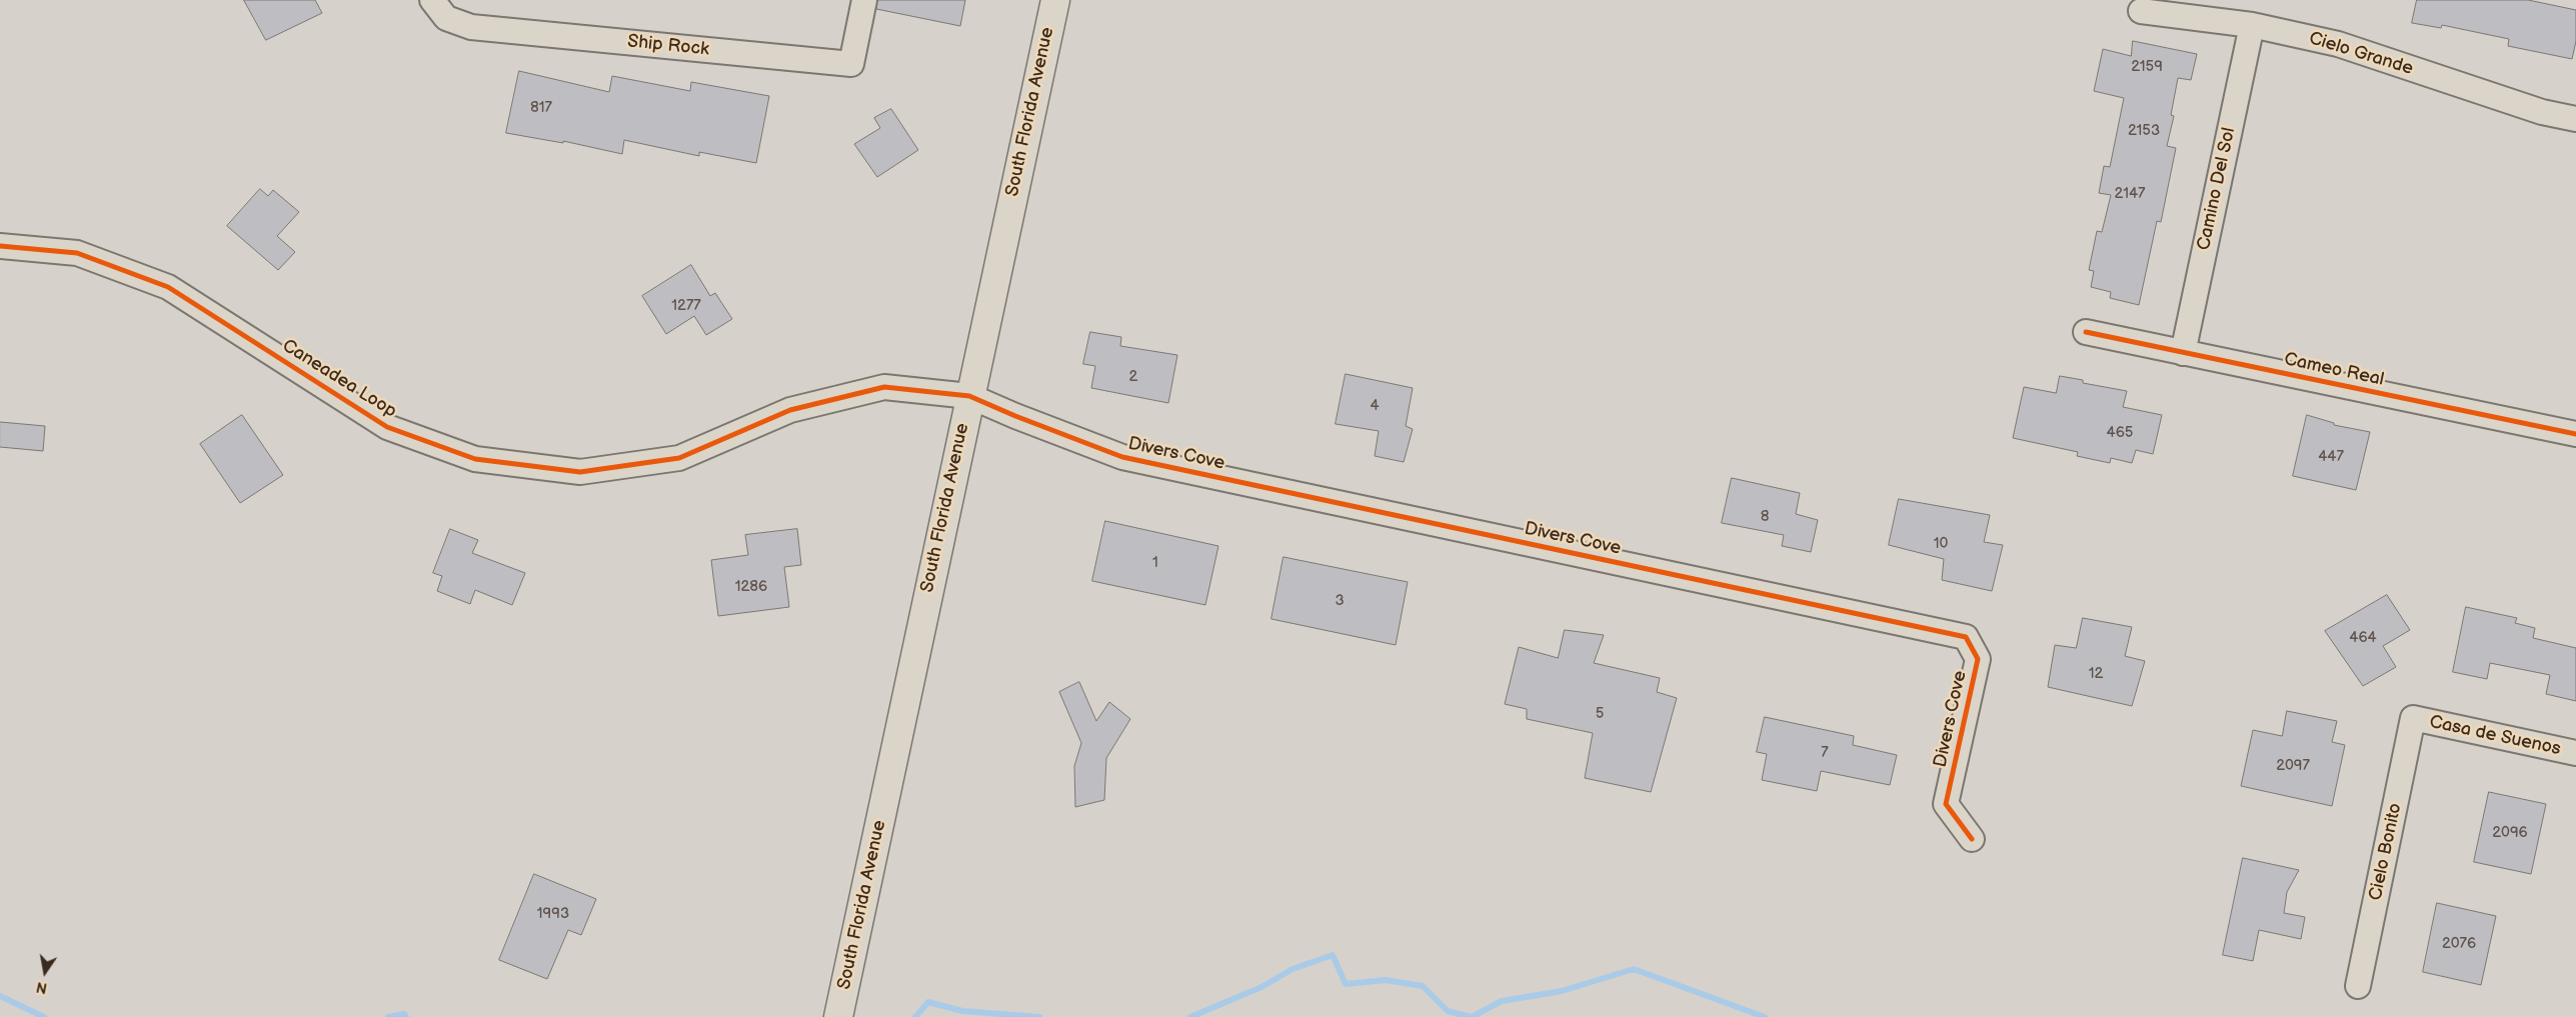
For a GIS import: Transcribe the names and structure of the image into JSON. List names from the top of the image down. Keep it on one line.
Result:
{"streets":{"main road":["South Florida Avenue"],"street":["Ship Rock","Cielo Grande","Camino Del Sol","Cameo Real","Caneadea Loop","Divers Cove","Casa de Suenos","Cielo Bonito"]},"crossings":[["Cielo Grande","Camino Del Sol"],["South Florida Avenue","Caneadea Loop"],["South Florida Avenue","Divers Cove"],["Camino Del Sol","Cameo Real"],["Caneadea Loop","Divers Cove"],["Casa de Suenos","Cielo Bonito"]],"house_numbers":["2159","817","2153","2147","1277","2","4","465","447","8","10","1","1286","3","464","12","5","7","2097","2096","1993","2076"],"north":"bottom"}
